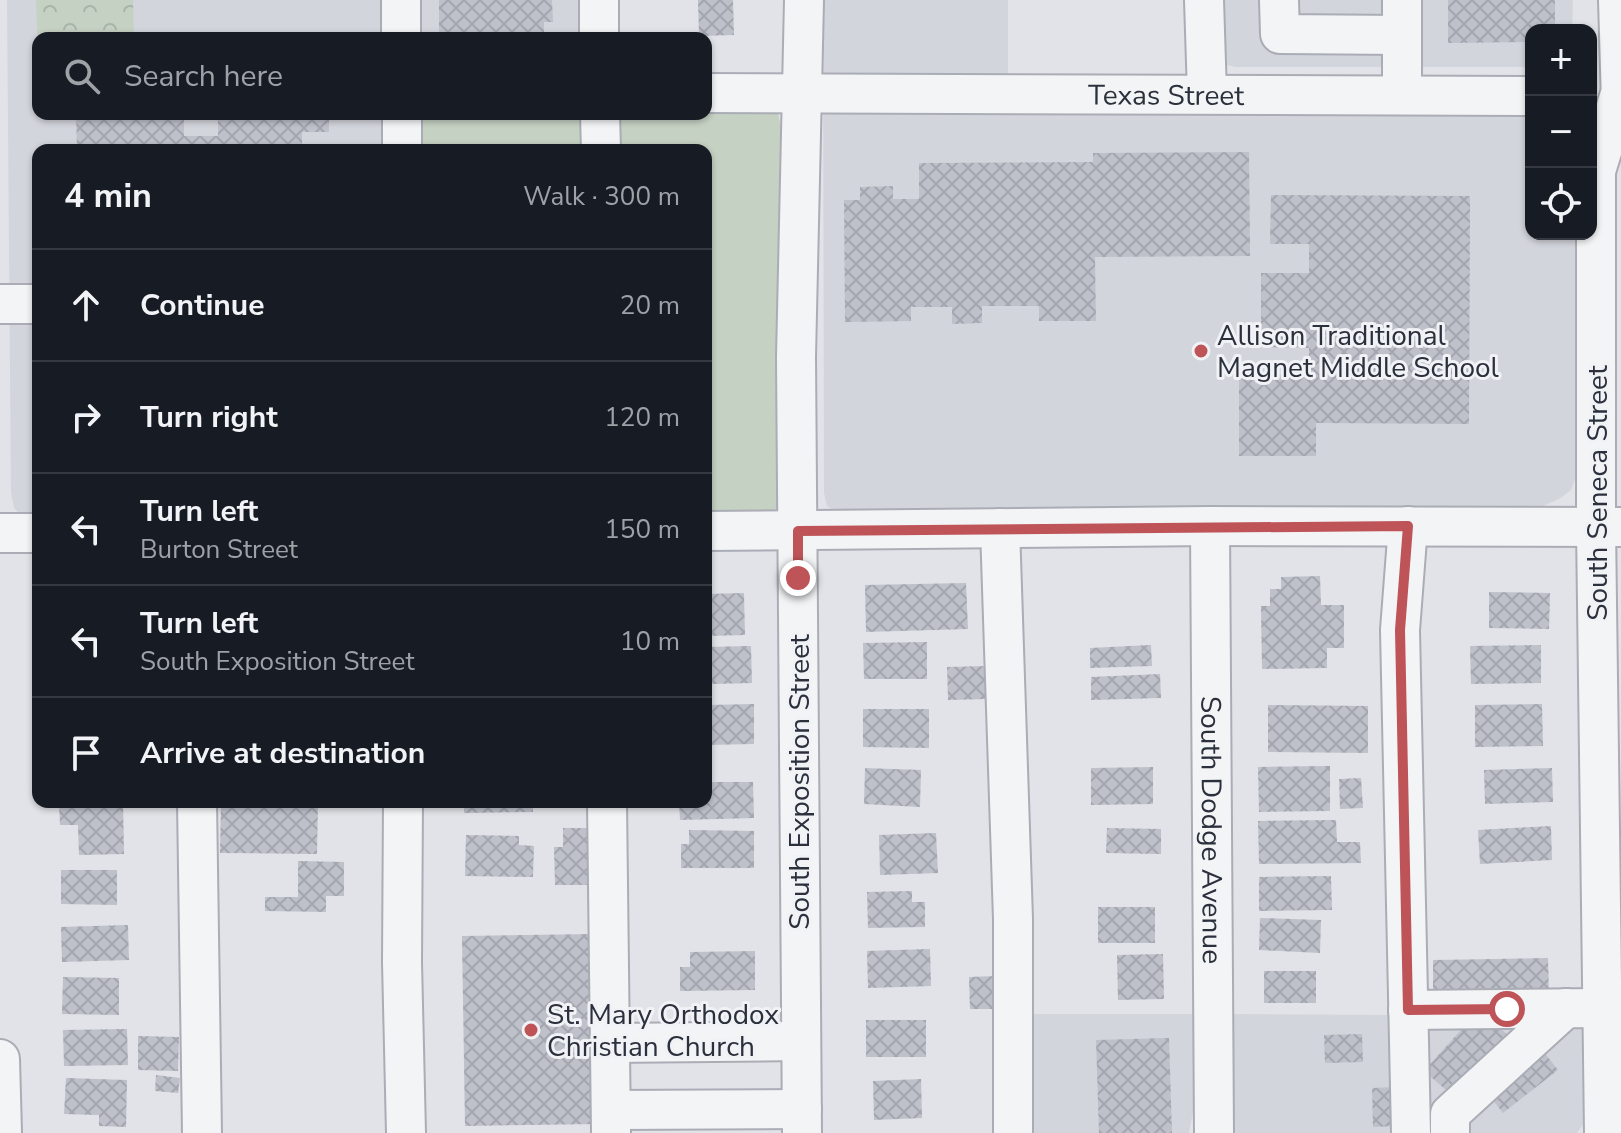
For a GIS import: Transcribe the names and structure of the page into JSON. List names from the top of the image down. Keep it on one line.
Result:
{"streets":{"street":["Texas Street","South Seneca Street","South Exposition Street","South Dodge Avenue"]},"crossings":[["Texas Street","South Exposition Street"]],"places":["Allison Traditional Magnet Middle School","St. Mary Orthodox Christian Church"],"page":{"map_buttons":["+","−"],"search":"Search here","heading":["4 min","Walk · 300 m"],"list":[["Continue","20 m"],["Turn right","120 m"],["Turn left","Burton Street","150 m"],["Turn left","South Exposition Street","10 m"],"Arrive at destination"]}}
